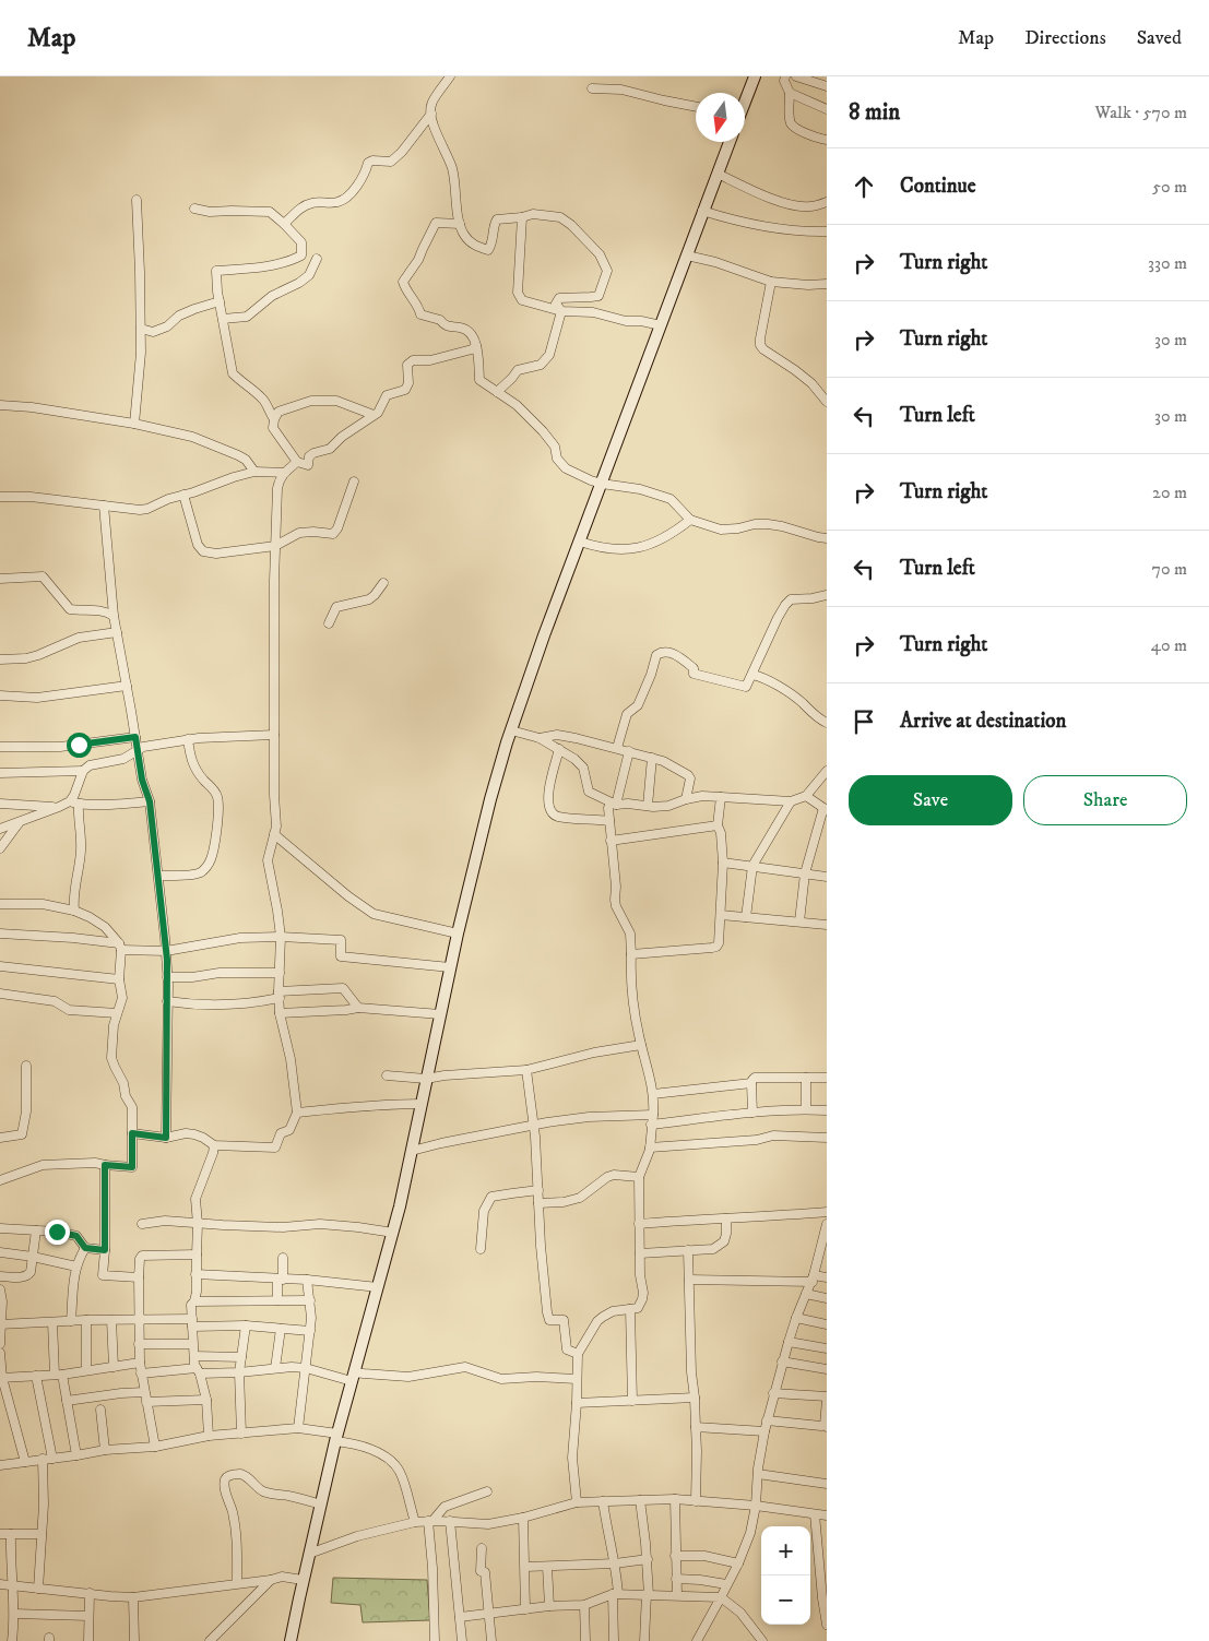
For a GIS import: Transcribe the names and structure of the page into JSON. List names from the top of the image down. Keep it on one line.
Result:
{"north":"bottom","page":{"header":"Map","nav":["Map","Directions","Saved"],"heading":["8 min","Walk · 570 m"],"list":[["Continue","50 m"],["Turn right","330 m"],["Turn right","30 m"],["Turn left","30 m"],["Turn right","20 m"],["Turn left","70 m"],["Turn right","40 m"],"Arrive at destination"],"buttons":["Save","Share"],"map_buttons":["+","−"]}}
